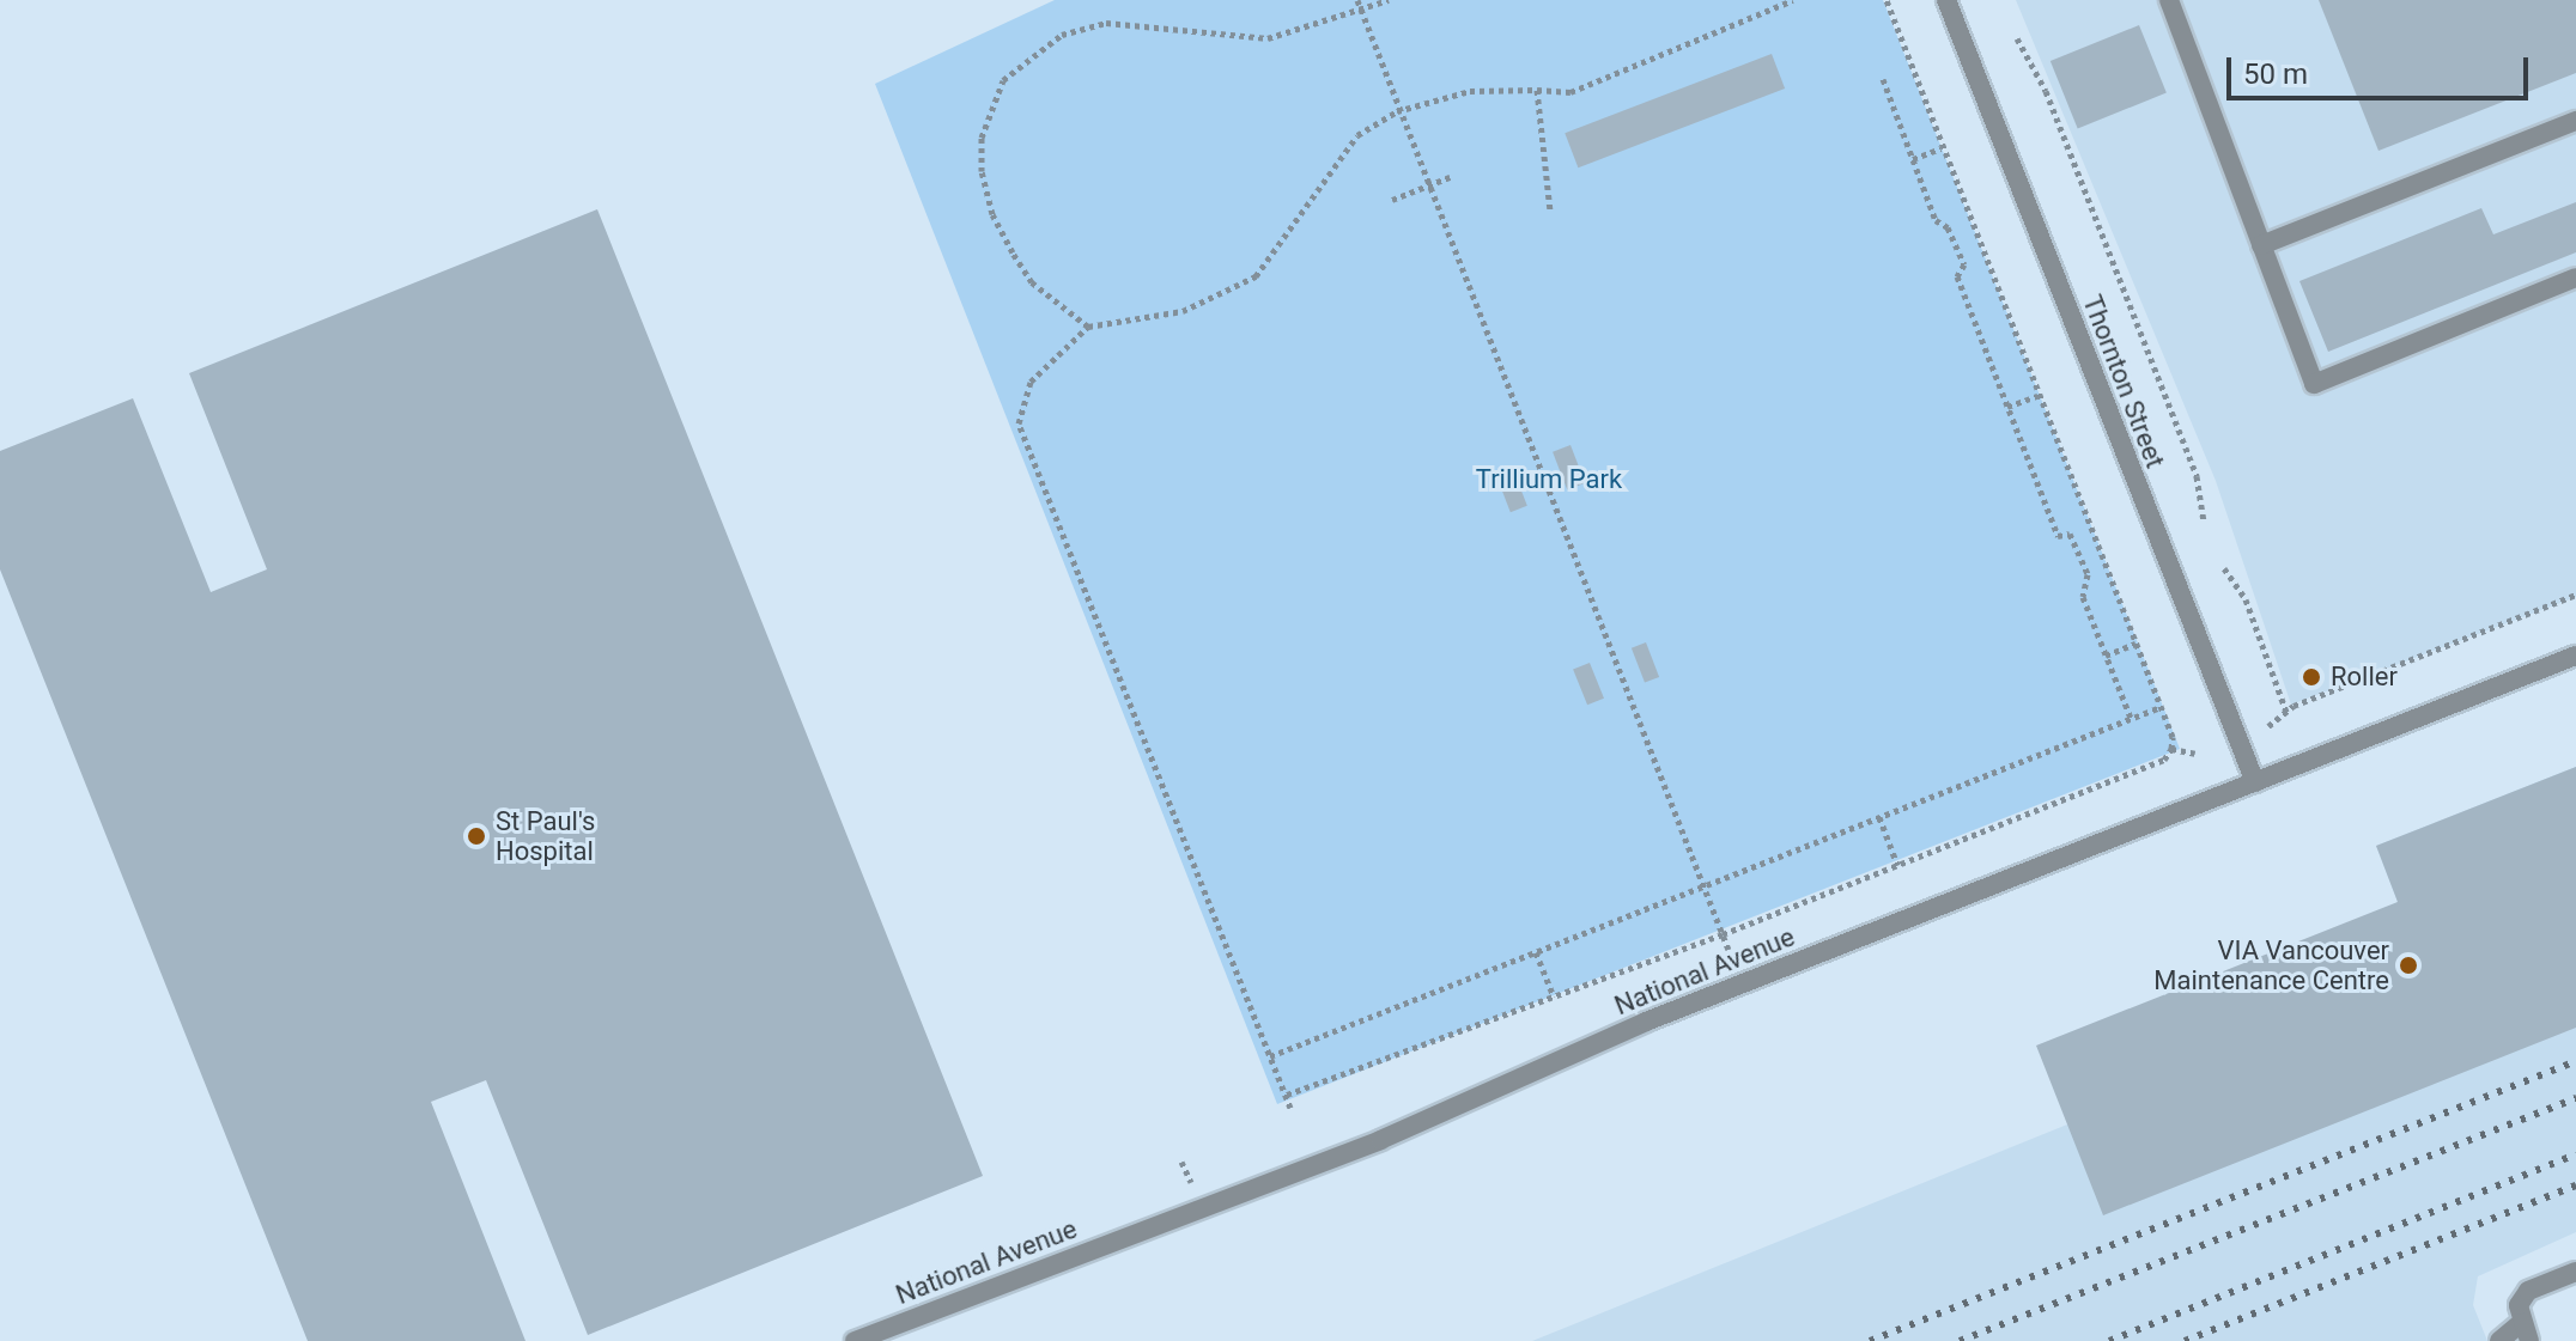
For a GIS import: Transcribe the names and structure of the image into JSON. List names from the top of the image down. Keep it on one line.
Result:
{"streets":{"street":["Thornton Street","National Avenue"]},"crossings":[["Thornton Street","National Avenue"]],"parks":["Trillium Park"],"places":["Roller","St Paul's Hospital","VIA Vancouver Maintenance Centre"],"scale_bar":"50 m"}
